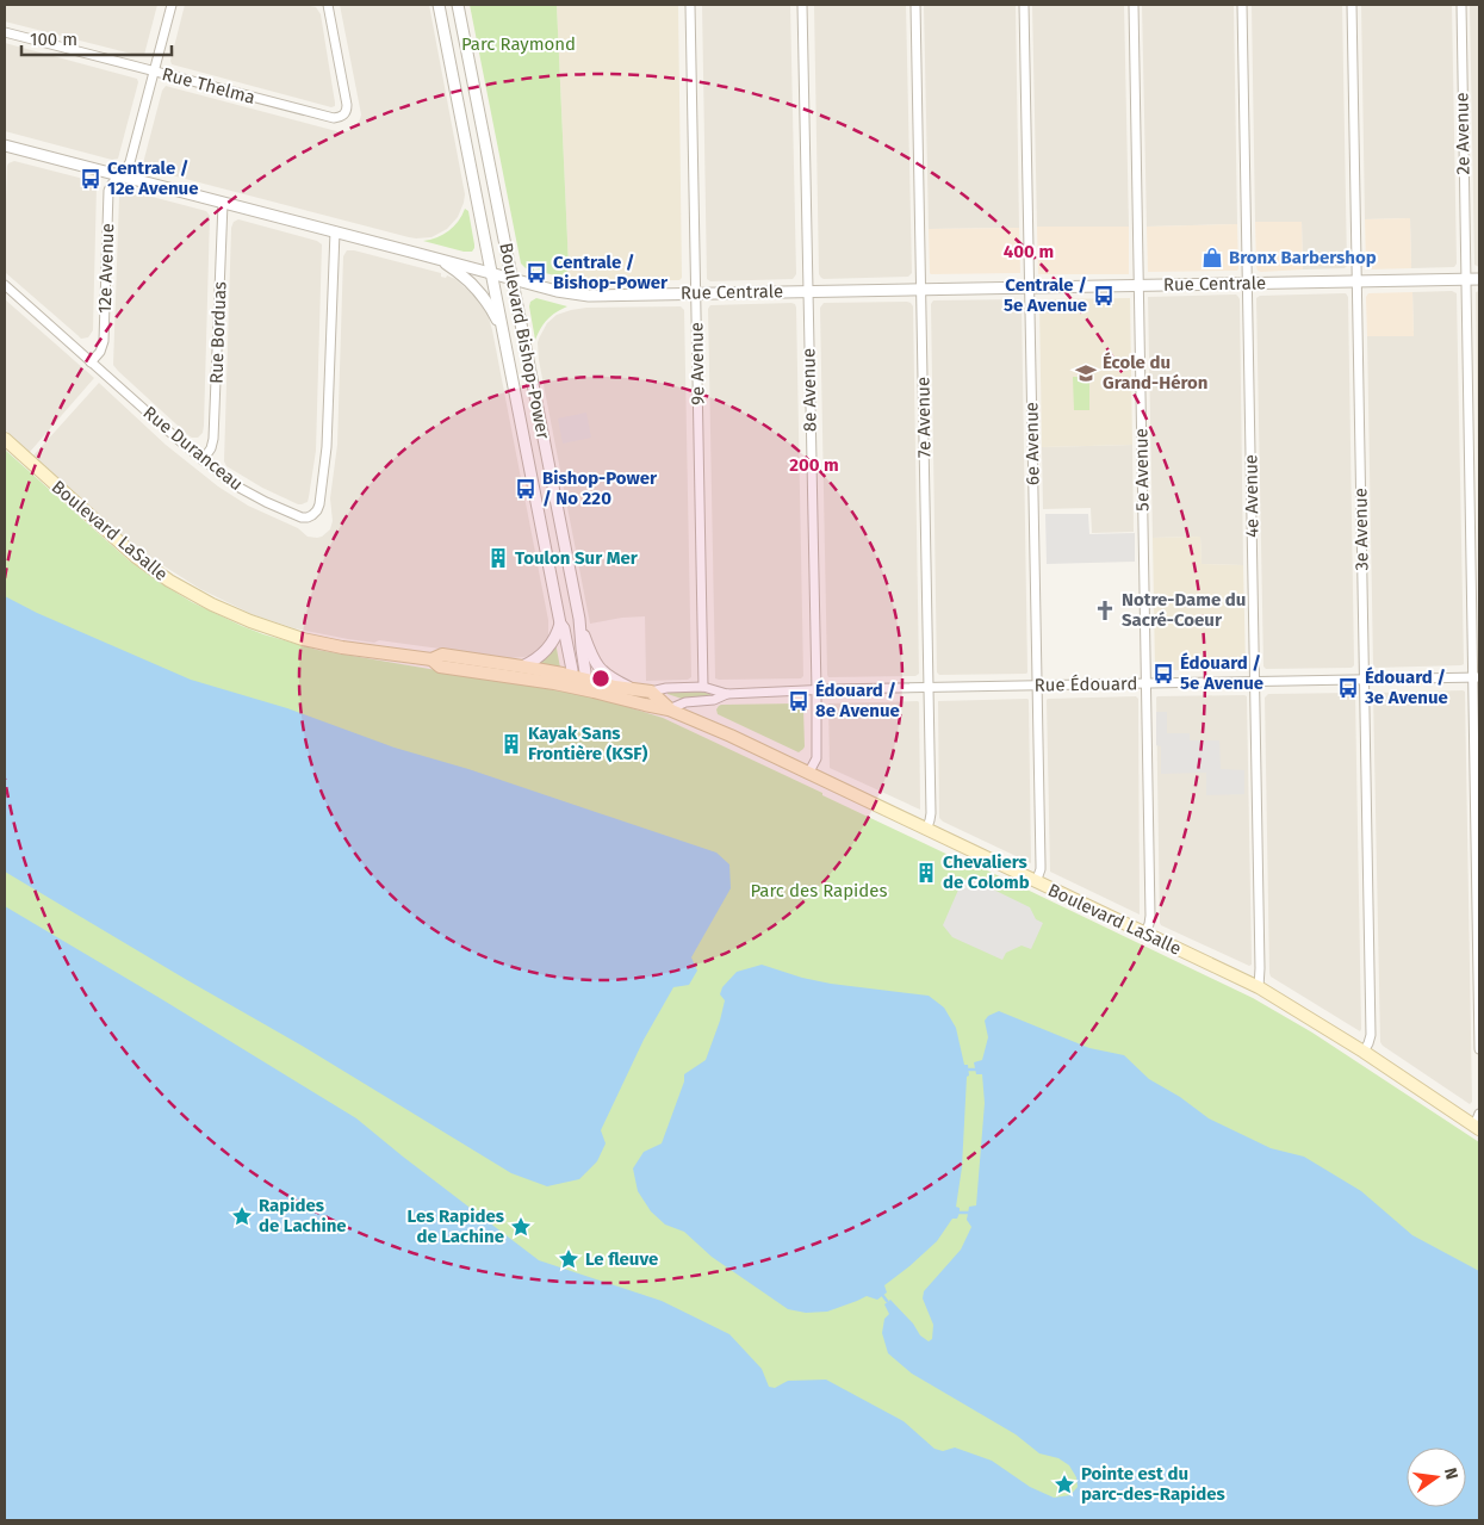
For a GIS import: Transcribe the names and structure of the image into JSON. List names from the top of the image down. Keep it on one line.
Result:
{"streets":{"main road":["Boulevard LaSalle"],"street":["Rue Thelma","2e Avenue","12e Avenue","Rue Centrale","Rue Borduas","Boulevard Bishop-Power","9e Avenue","8e Avenue","7e Avenue","6e Avenue","Rue Duranceau","5e Avenue","4e Avenue","3e Avenue","Rue Édouard"]},"crossings":[["Rue Thelma","12e Avenue"],["2e Avenue","Rue Centrale"],["2e Avenue","Rue Édouard"],["12e Avenue","Rue Centrale"],["12e Avenue","Rue Duranceau"],["Rue Centrale","Rue Borduas"],["Rue Centrale","Boulevard Bishop-Power"],["Rue Centrale","9e Avenue"],["Rue Centrale","8e Avenue"],["Rue Centrale","7e Avenue"],["Rue Centrale","6e Avenue"],["Rue Centrale","Rue Duranceau"],["Rue Centrale","5e Avenue"],["Rue Centrale","4e Avenue"],["Rue Centrale","3e Avenue"],["Rue Borduas","Rue Duranceau"],["Boulevard Bishop-Power","Boulevard LaSalle"],["9e Avenue","Rue Édouard"],["8e Avenue","Boulevard LaSalle"],["8e Avenue","Rue Édouard"],["7e Avenue","Boulevard LaSalle"],["7e Avenue","Rue Édouard"],["6e Avenue","Boulevard LaSalle"],["6e Avenue","Rue Édouard"],["5e Avenue","Boulevard LaSalle"],["5e Avenue","Rue Édouard"],["4e Avenue","Boulevard LaSalle"],["4e Avenue","Rue Édouard"],["3e Avenue","Boulevard LaSalle"],["3e Avenue","Rue Édouard"],["Boulevard LaSalle","Rue Édouard"]],"parks":["Parc Raymond","Parc des Rapides"],"places":{"bus stop":["Centrale / 12e Avenue","Centrale / Bishop-Power","Centrale / 5e Avenue","Bishop-Power / No 220","Édouard / 5e Avenue","Édouard / 3e Avenue","Édouard / 8e Avenue"],"shop":["Bronx Barbershop"],"school or university":["École du Grand-Héron"],"building":["Toulon Sur Mer","Kayak Sans Frontière (KSF)","Chevaliers de Colomb"],"church":["Notre-Dame du Sacré-Coeur"],"place":["Rapides de Lachine","Les Rapides de Lachine","Le fleuve","Pointe est du parc-des-Rapides"]},"scale_bar":"100 m","north":"right","rings":["400 m","200 m"]}
